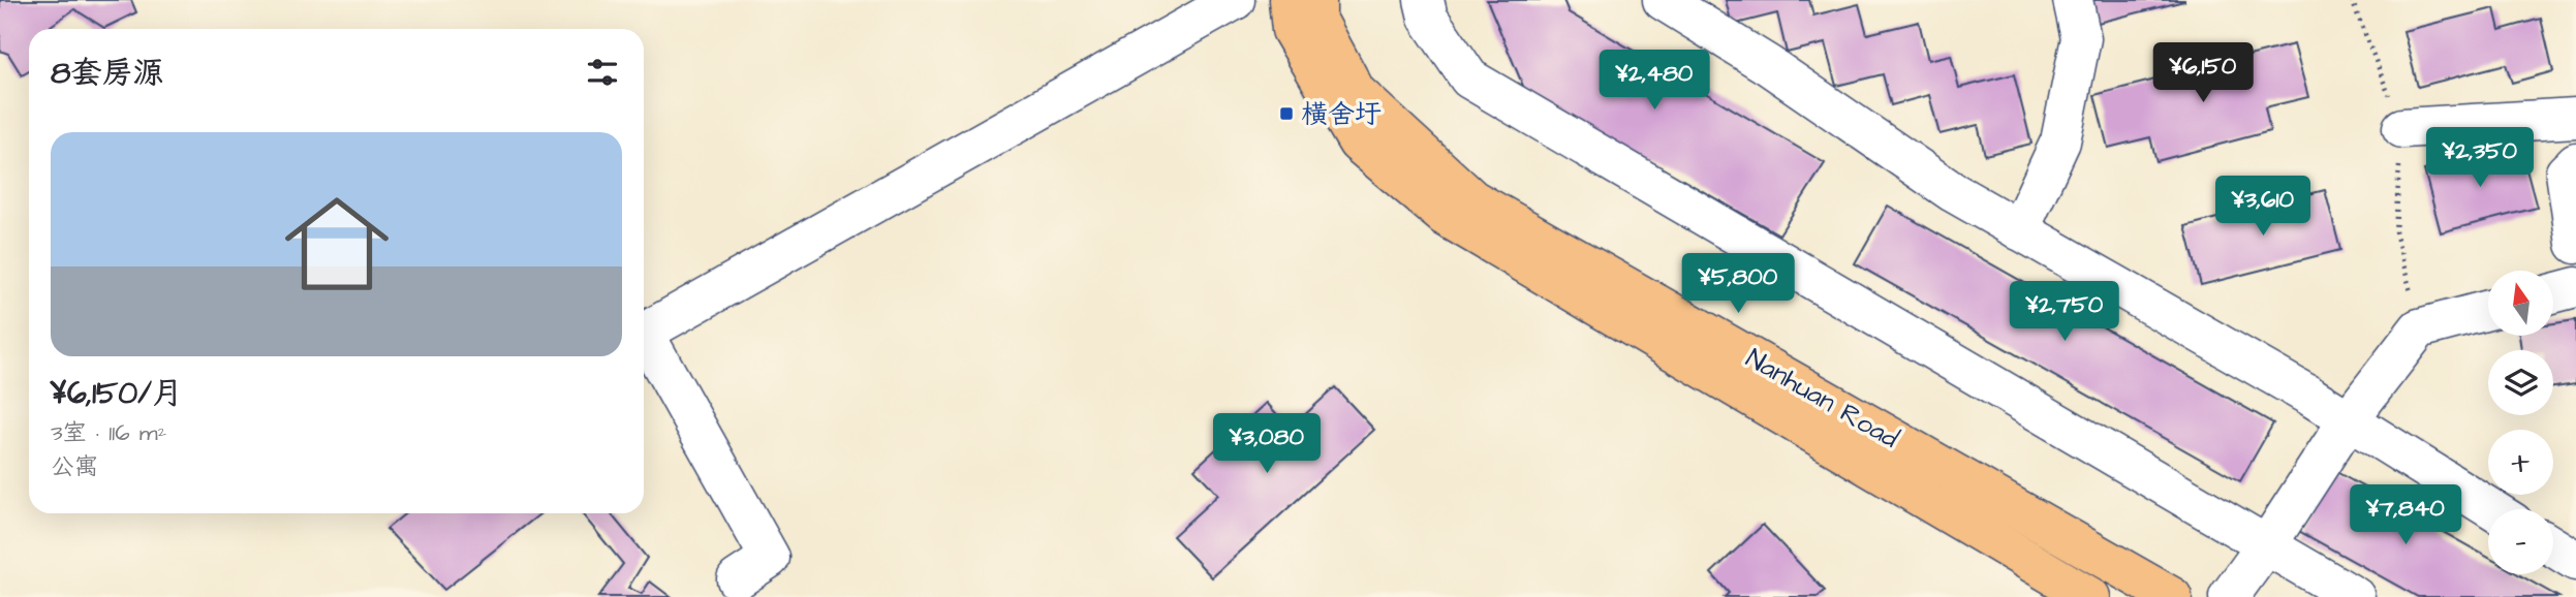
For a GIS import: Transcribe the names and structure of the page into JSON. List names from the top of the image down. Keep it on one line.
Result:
{"streets":{"main road":["Nanhuan Road"]},"places":{"transit":["横舍圩"]},"north":"top","page":{"heading":"8套房源","price":["¥6,150","¥2,480","¥2,350","¥3,610","¥5,800","¥2,750","¥3,080","¥7,840"],"list":[{"name":"¥6,150/月","note":"3室 · 116 m² · 公寓"}],"map_buttons":["+","−"]}}
